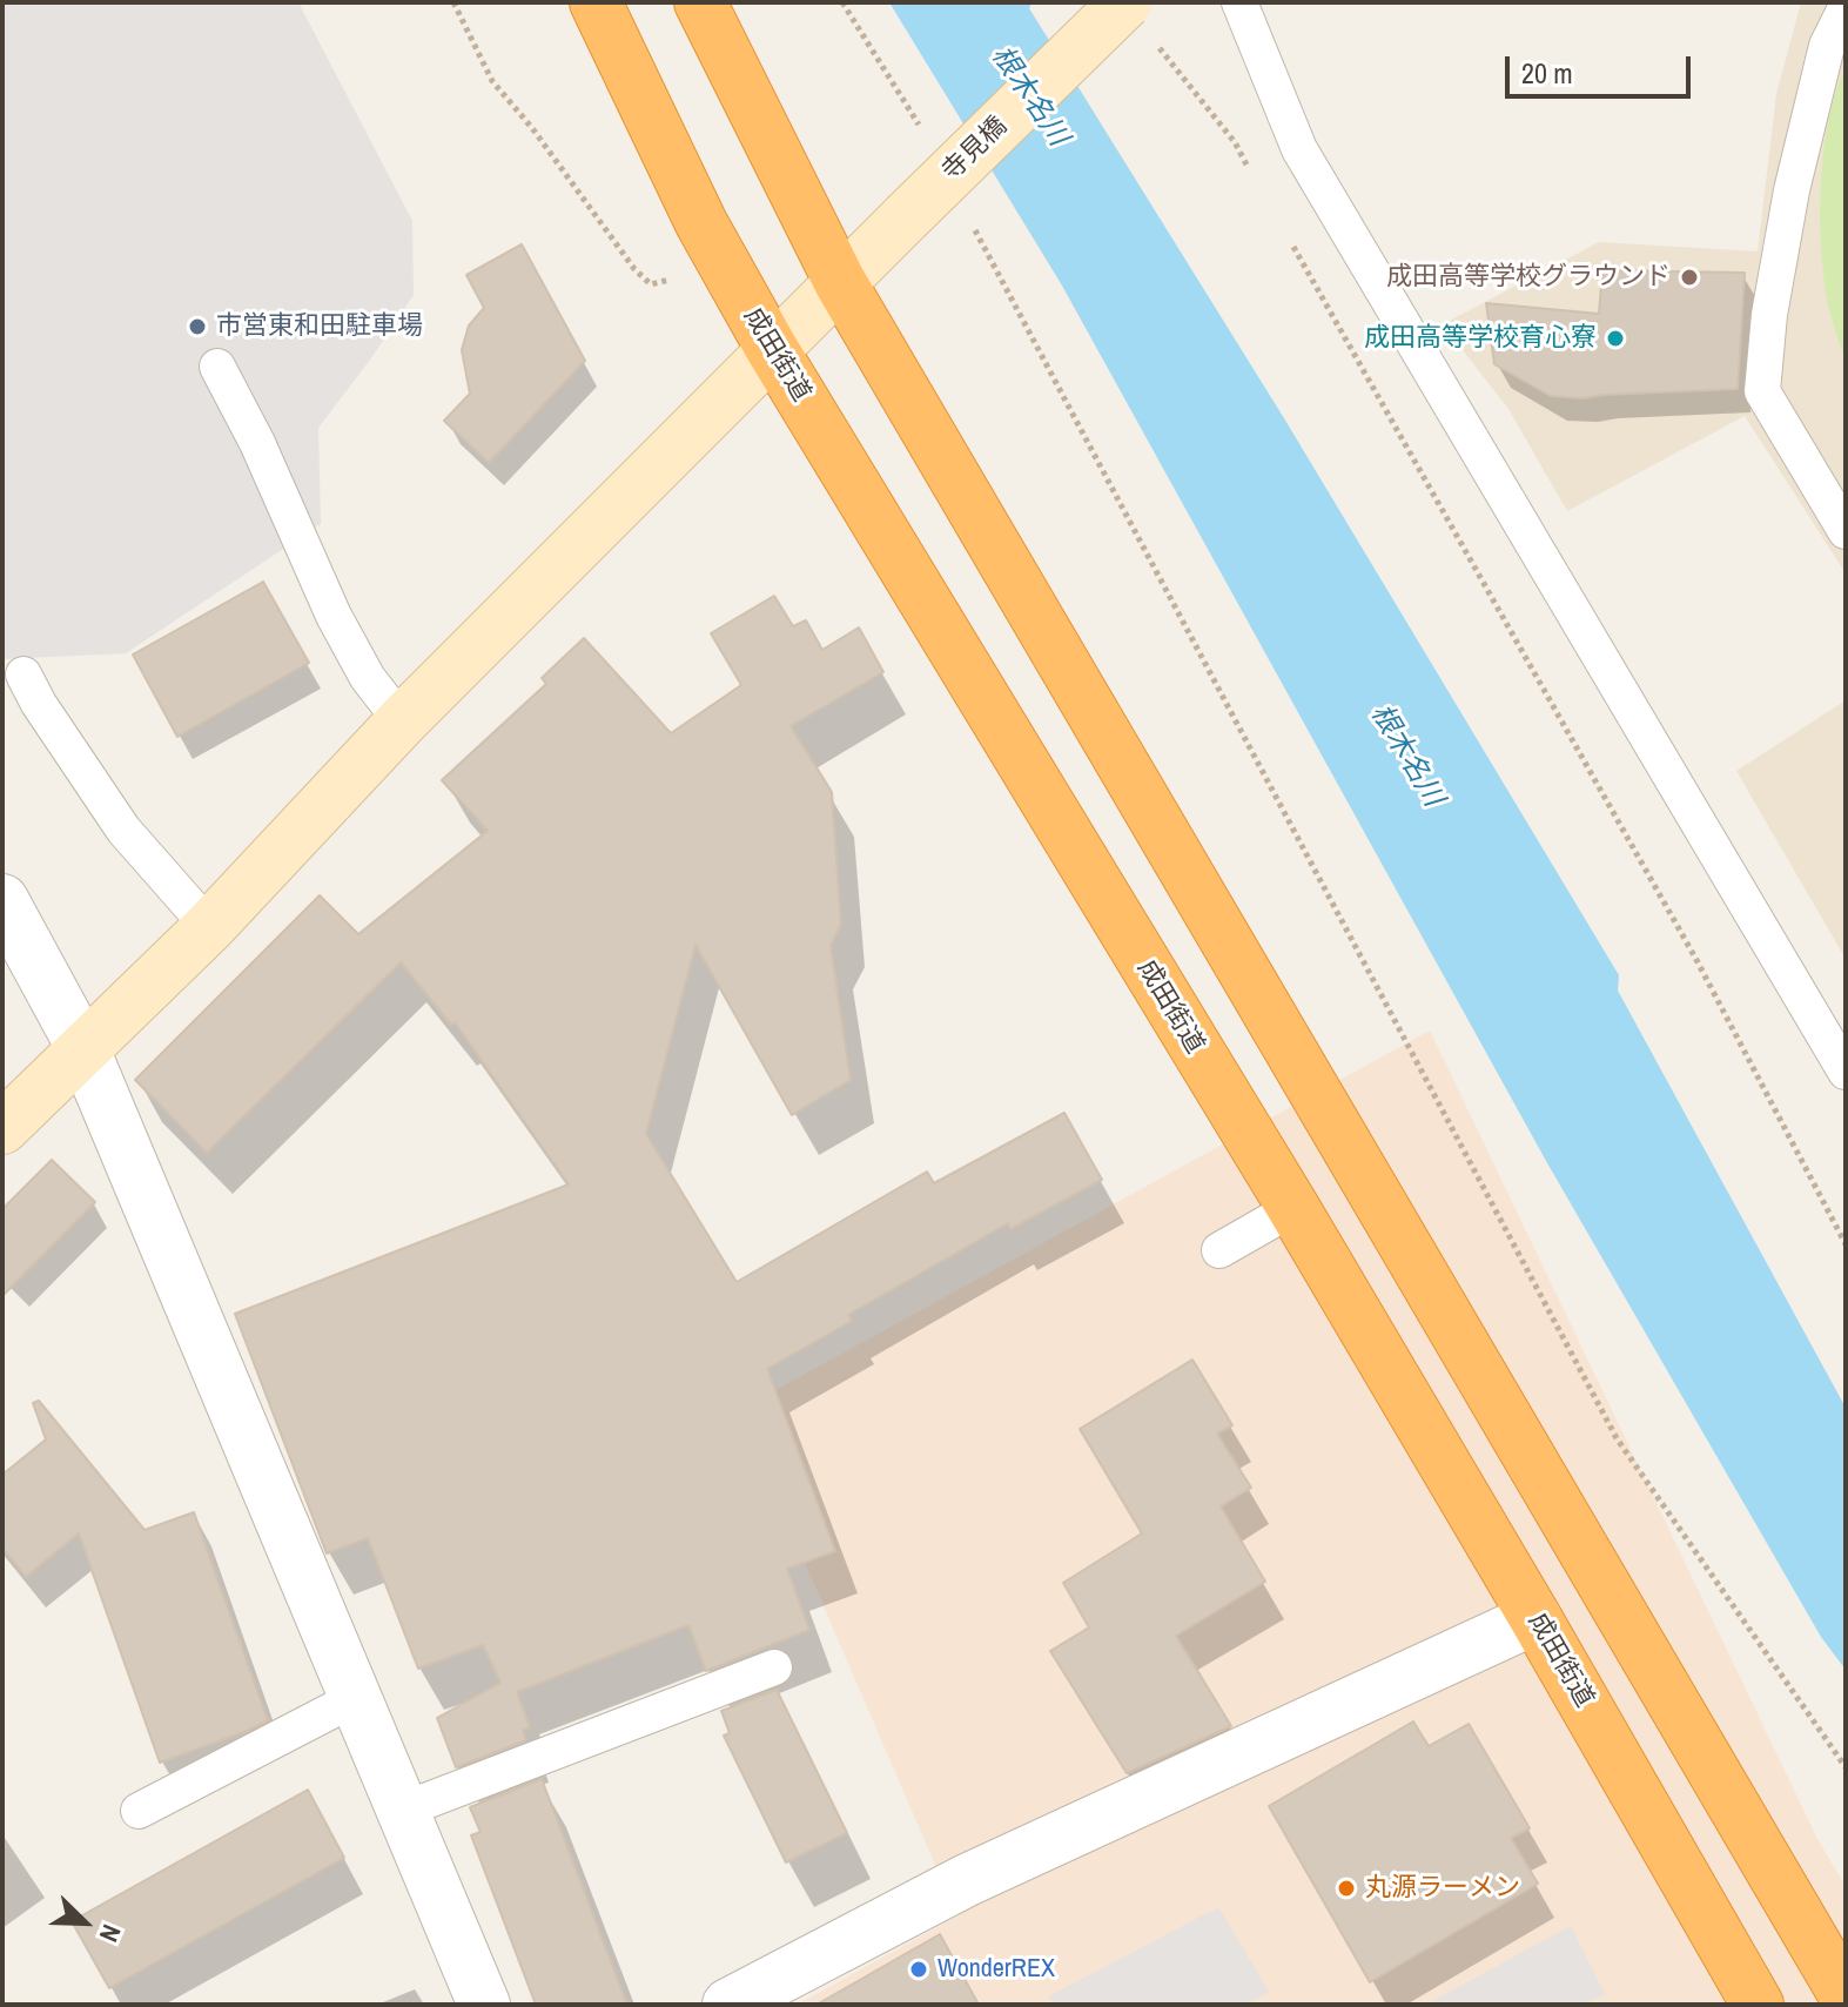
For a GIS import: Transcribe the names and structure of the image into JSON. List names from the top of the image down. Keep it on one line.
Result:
{"streets":{"highway":["成田街道"],"street":["寺見橋"]},"crossings":[["寺見橋","成田街道"]],"water":["根木名川"],"places":["成田高等学校グラウンド","市営東和田駐車場","成田高等学校育心寮","丸源ラーメン","WonderREX"],"scale_bar":"20 m","north":"bottom right"}
